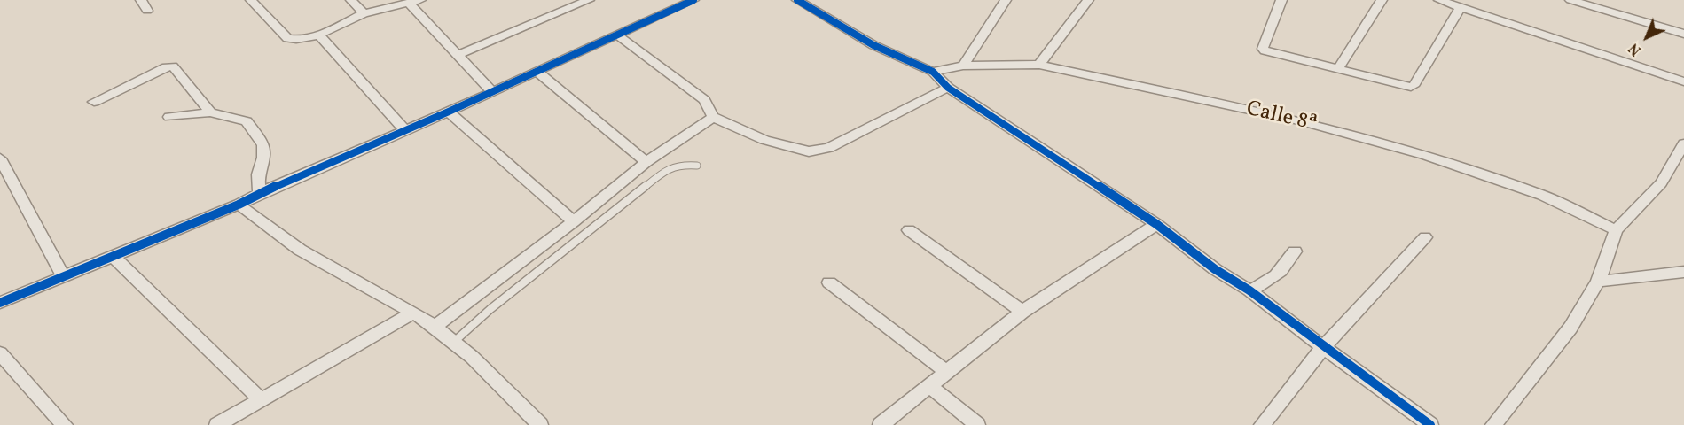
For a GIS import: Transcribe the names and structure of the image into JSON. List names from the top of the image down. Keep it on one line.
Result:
{"streets":{"street":["Calle 8ª"]},"north":"bottom left"}
